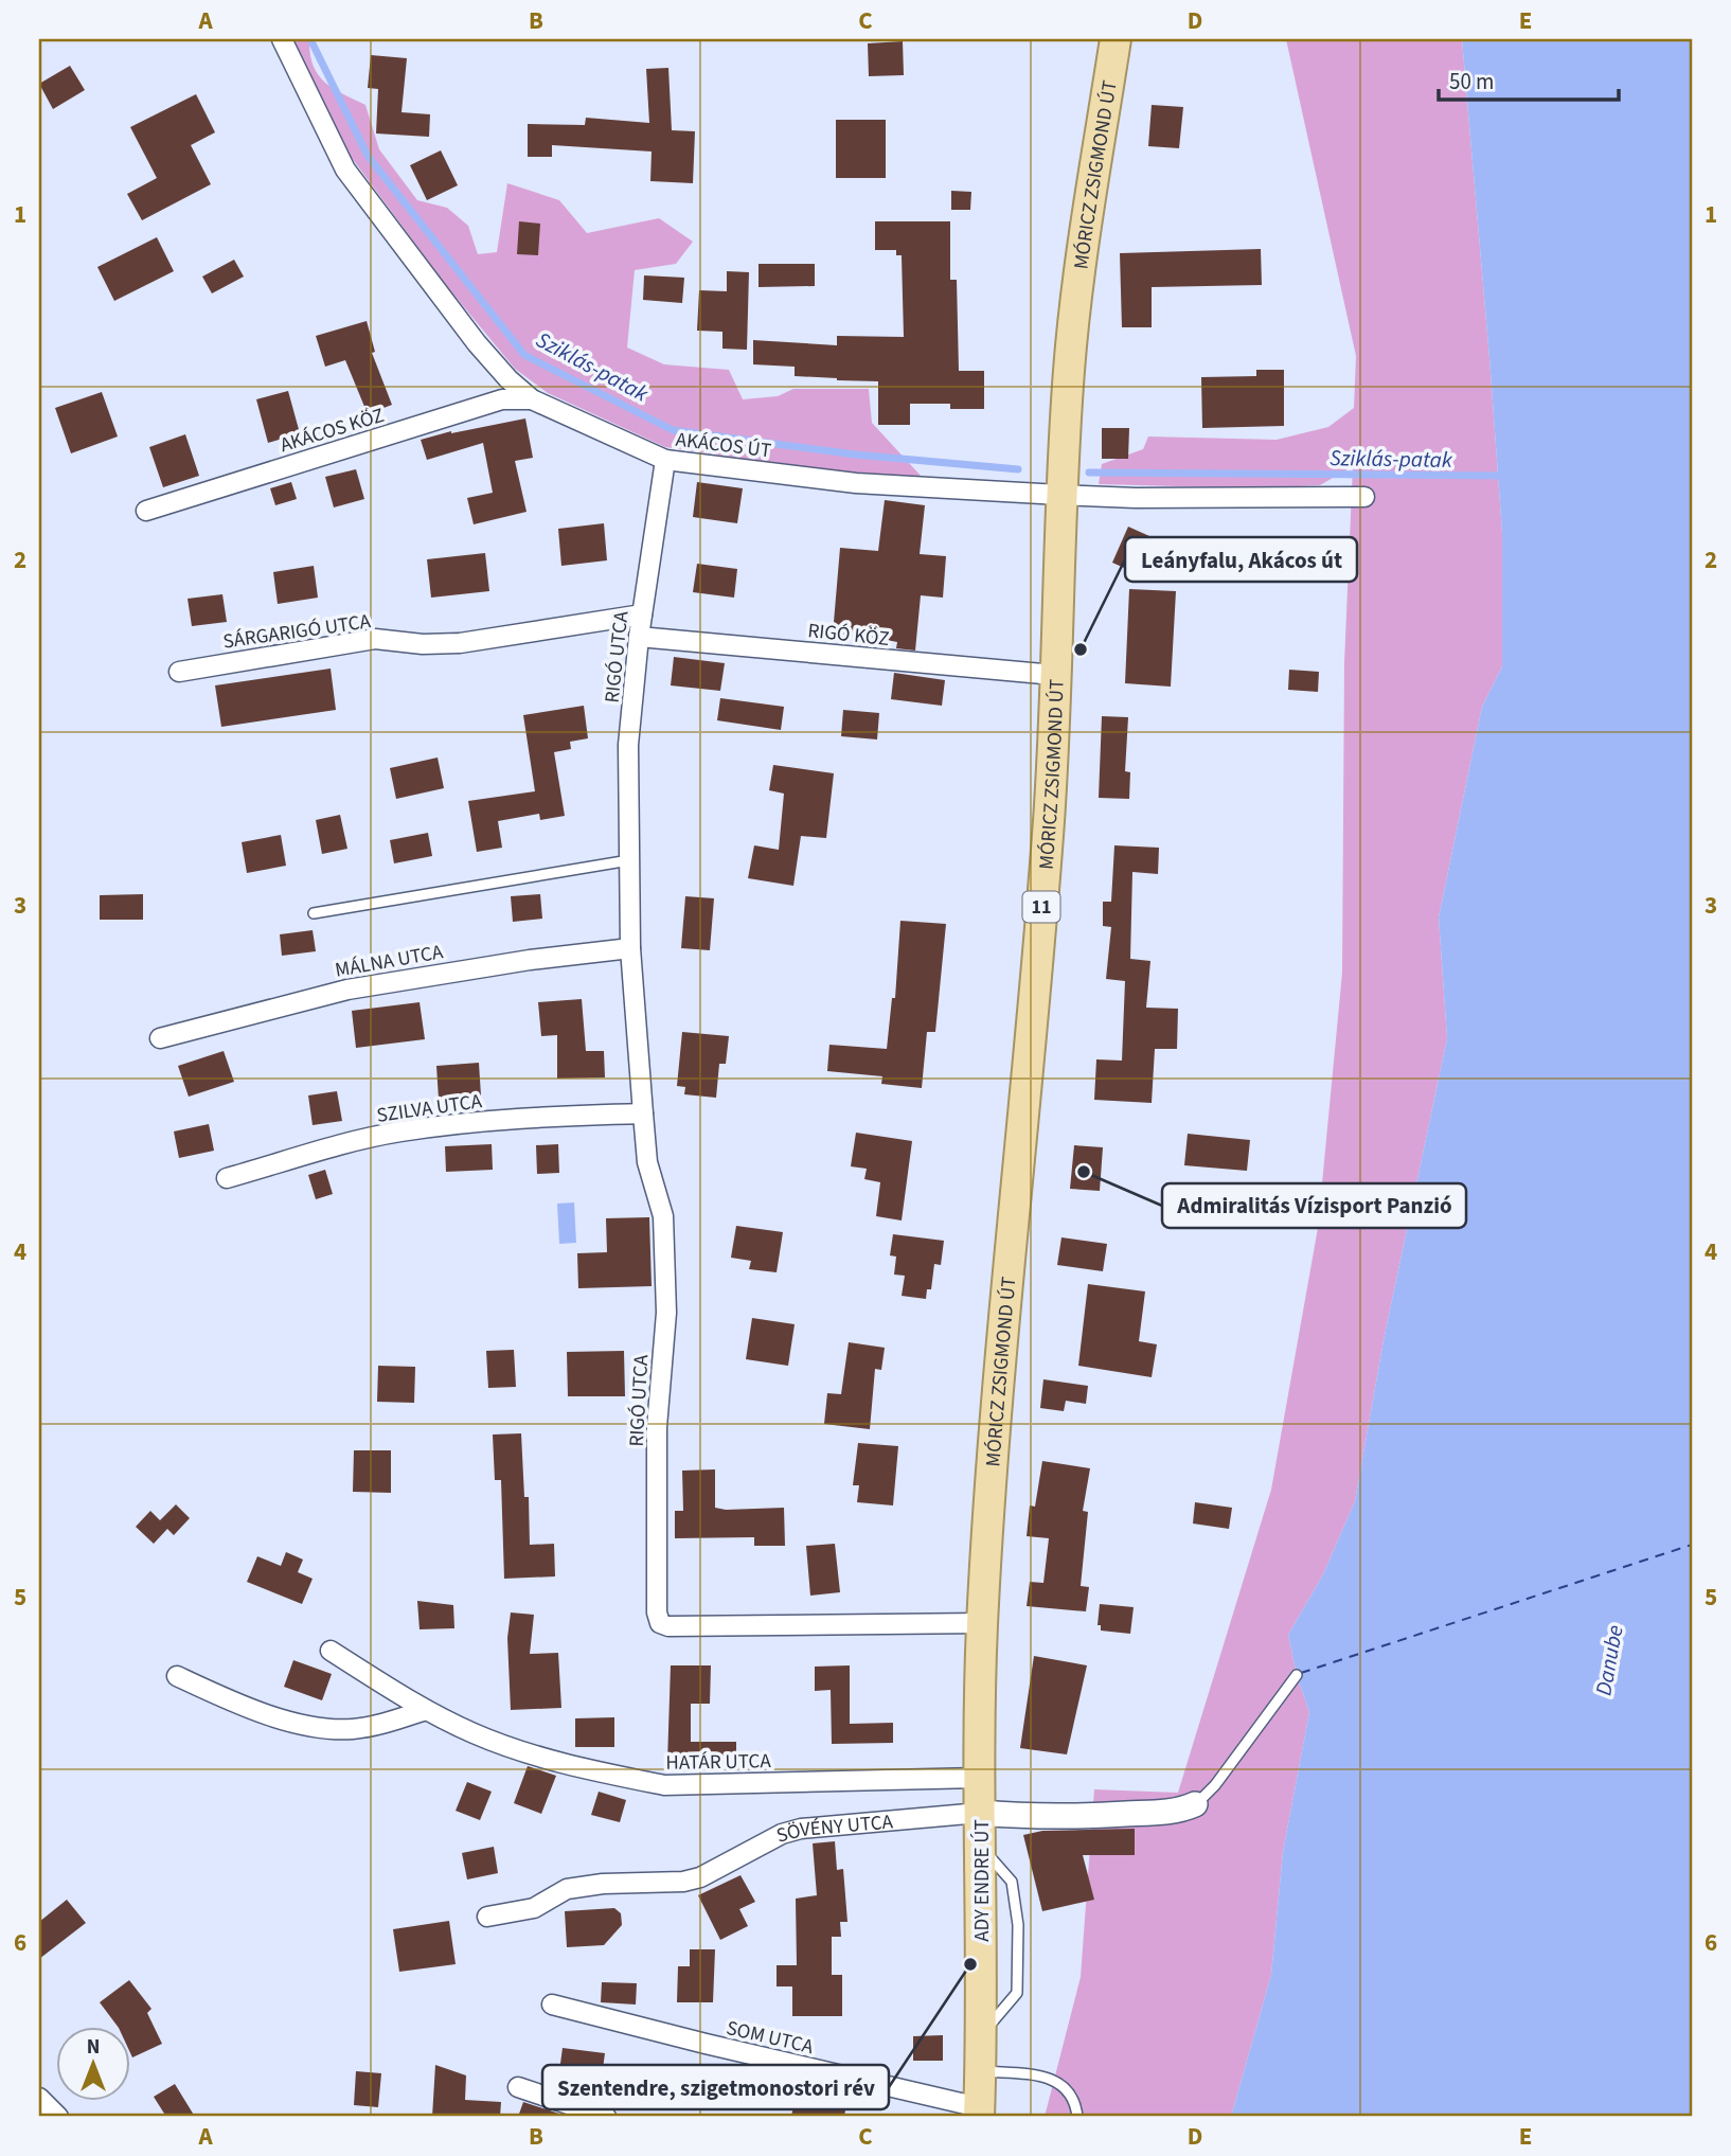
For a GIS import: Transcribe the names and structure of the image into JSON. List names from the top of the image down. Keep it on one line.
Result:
{"streets":{"main road":["MÓRICZ ZSIGMOND ÚT","11","ADY ENDRE ÚT"],"street":["AKÁCOS KÖZ","AKÁCOS ÚT","SÁRGARIGÓ UTCA","RIGÓ KÖZ","RIGÓ UTCA","MÁLNA UTCA","SZILVA UTCA","HATÁR UTCA","SÖVÉNY UTCA","SOM UTCA"]},"crossings":[["MÓRICZ ZSIGMOND ÚT","AKÁCOS ÚT"],["MÓRICZ ZSIGMOND ÚT","RIGÓ KÖZ"],["MÓRICZ ZSIGMOND ÚT","RIGÓ UTCA"],["MÓRICZ ZSIGMOND ÚT","HATÁR UTCA"],["MÓRICZ ZSIGMOND ÚT","ADY ENDRE ÚT"],["AKÁCOS KÖZ","AKÁCOS ÚT"],["AKÁCOS ÚT","RIGÓ UTCA"],["SÁRGARIGÓ UTCA","RIGÓ UTCA"],["RIGÓ KÖZ","RIGÓ UTCA"],["RIGÓ UTCA","MÁLNA UTCA"],["RIGÓ UTCA","SZILVA UTCA"],["HATÁR UTCA","ADY ENDRE ÚT"],["SÖVÉNY UTCA","ADY ENDRE ÚT"],["ADY ENDRE ÚT","SOM UTCA"]],"water":["Sziklás-patak","Danube"],"places":["Leányfalu, Akácos út","Admiralitás Vízisport Panzió","Szentendre, szigetmonostori rév"],"scale_bar":"50 m","north":"top","grid":{"columns":["A","B","C","D","E"],"rows":["1","2","3","4","5","6"]}}
